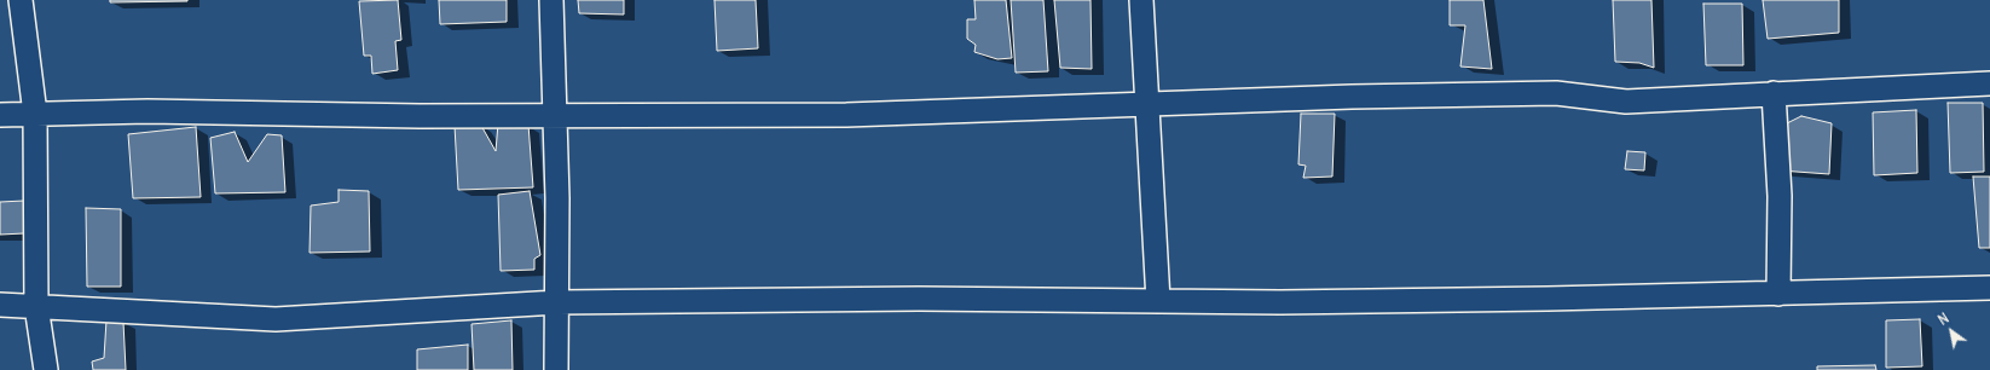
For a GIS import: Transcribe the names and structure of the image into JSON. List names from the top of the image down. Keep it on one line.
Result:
{"north":"top left"}
